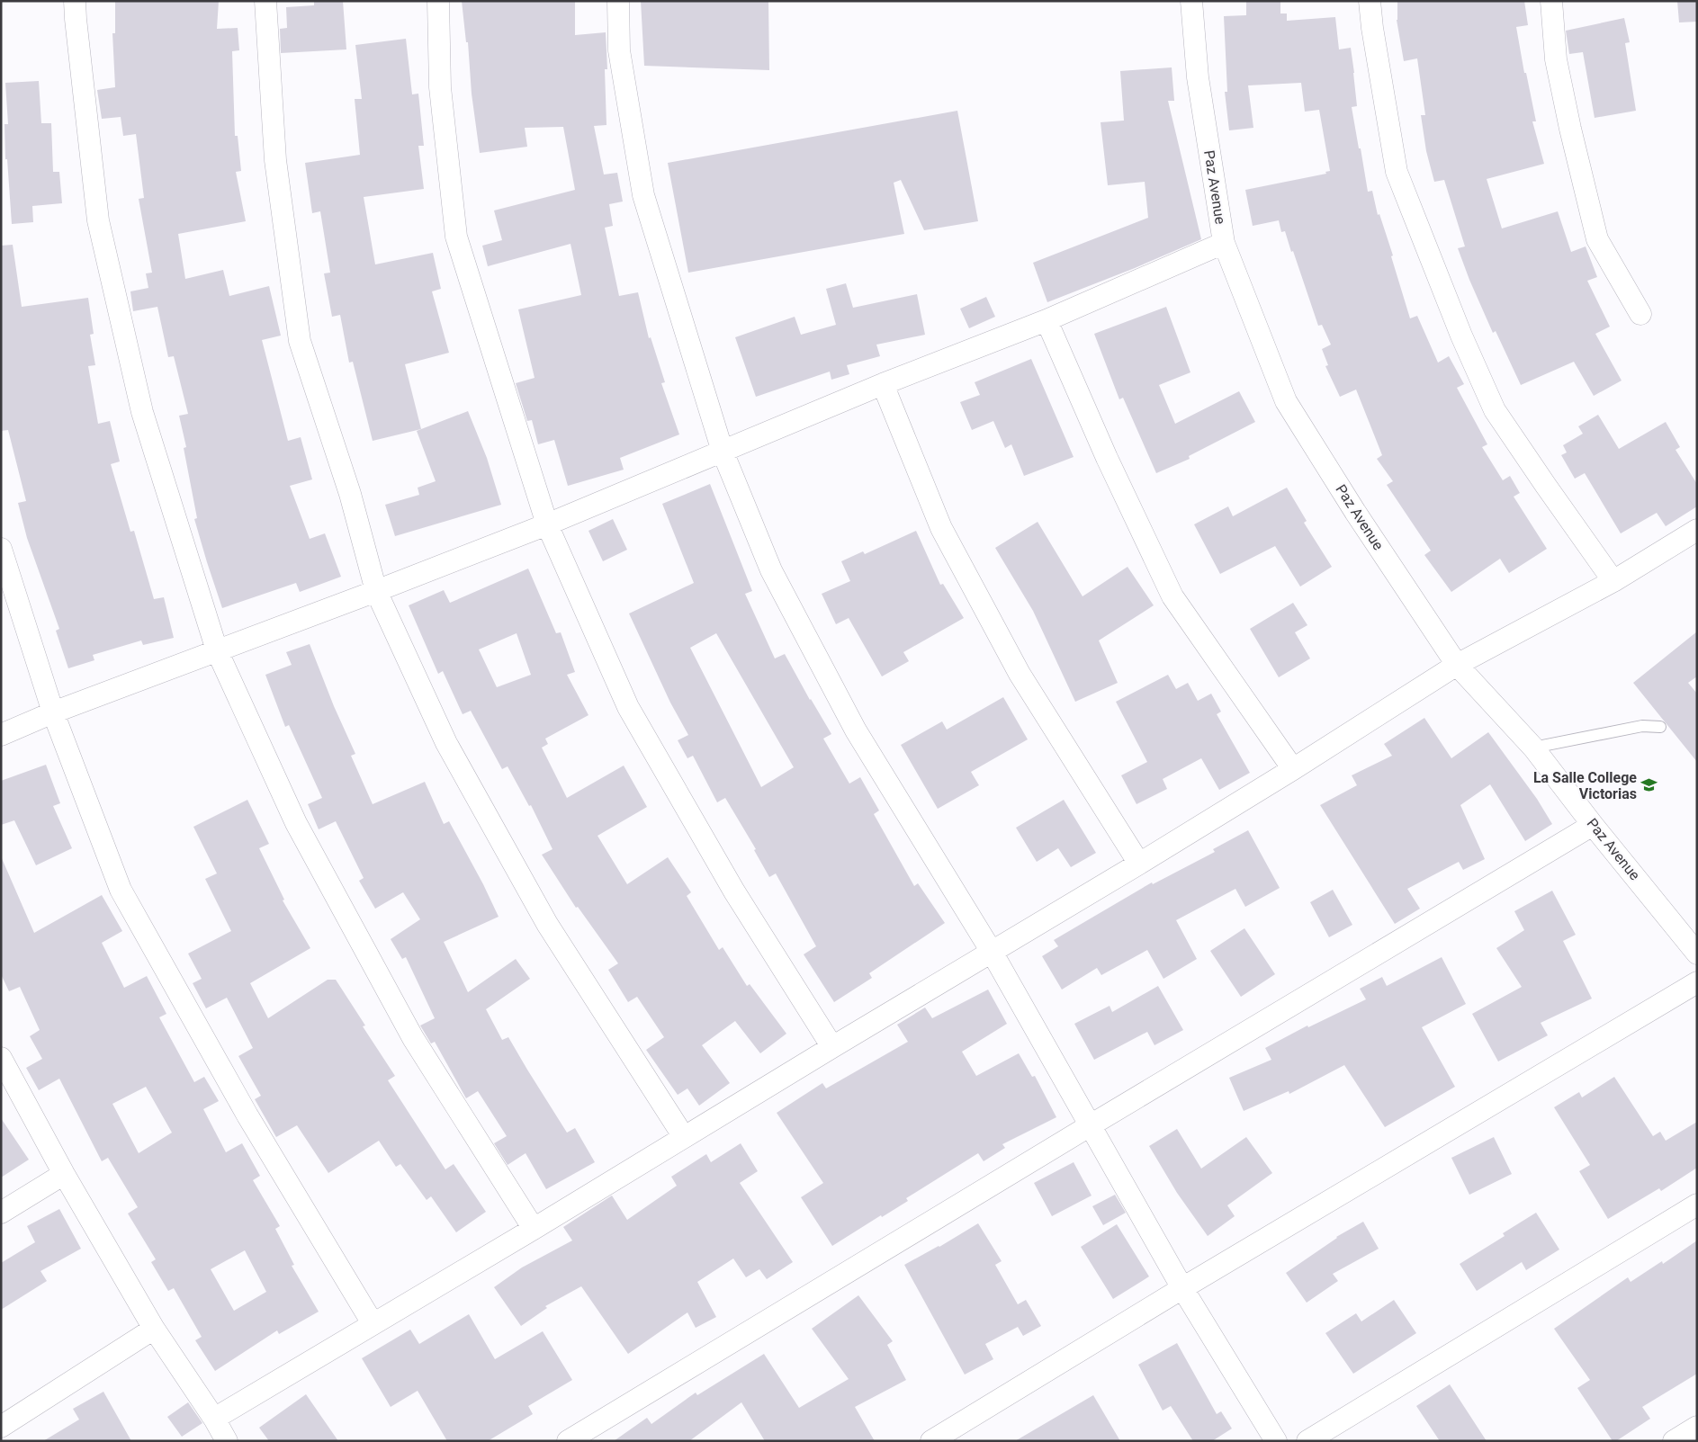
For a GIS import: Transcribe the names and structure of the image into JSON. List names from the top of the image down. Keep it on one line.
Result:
{"streets":{"street":["Paz Avenue"]},"places":{"school or university":["La Salle College Victorias"]}}
